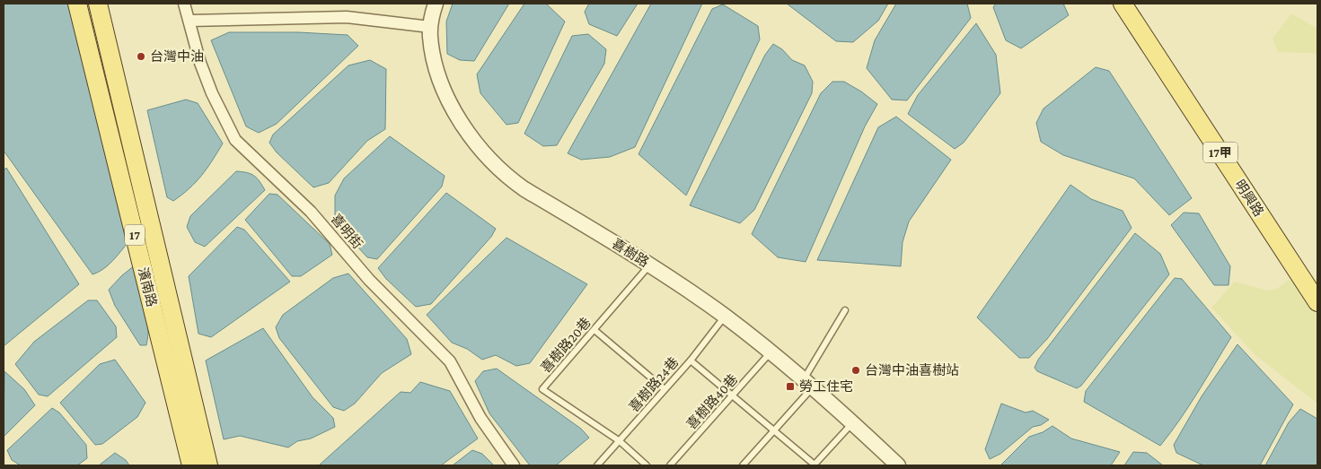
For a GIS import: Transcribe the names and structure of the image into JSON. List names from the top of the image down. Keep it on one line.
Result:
{"streets":{"main road":["17甲","明興路","17","濱南路"],"street":["喜明街","喜樹路"],"lane":["喜樹路20巷","喜樹路24巷","喜樹路40巷"]},"crossings":[["喜樹路","喜樹路20巷"],["喜樹路","喜樹路24巷"],["喜樹路","喜樹路40巷"],["喜樹路20巷","喜樹路24巷"]],"places":{"other":["台灣中油","台灣中油喜樹站"],"transit":["勞工住宅"]}}
